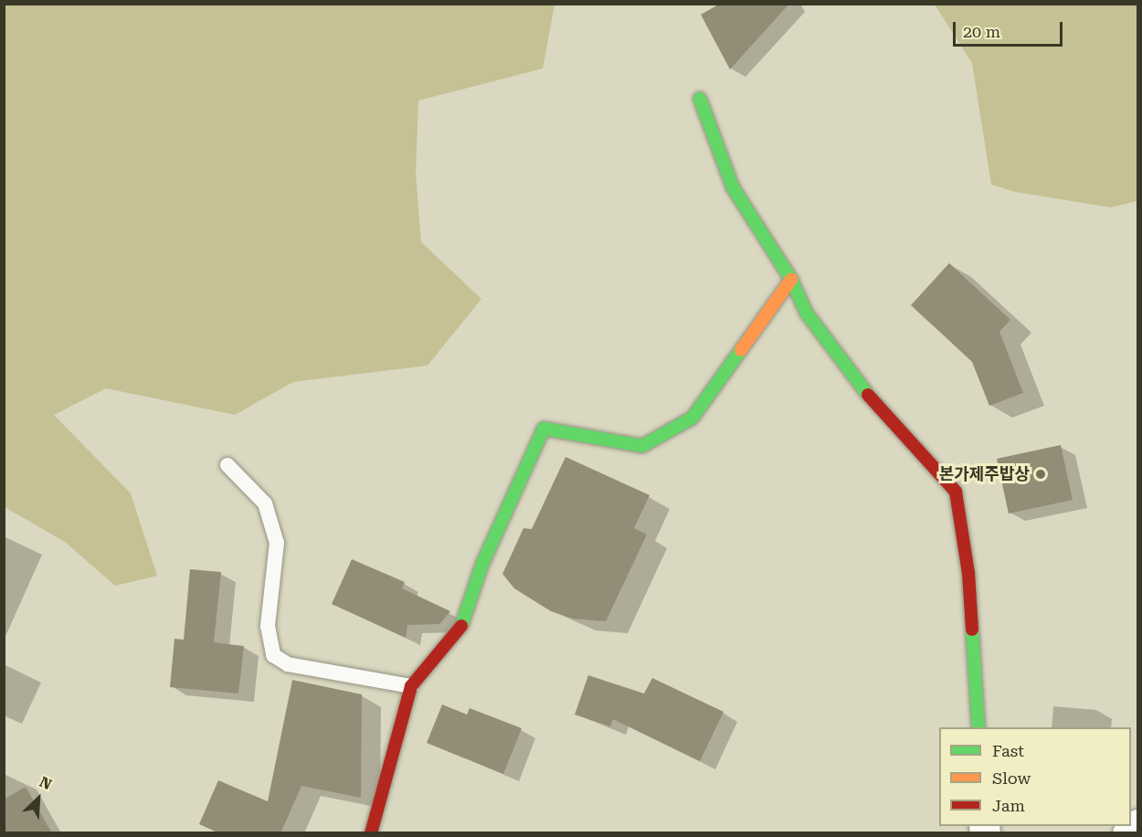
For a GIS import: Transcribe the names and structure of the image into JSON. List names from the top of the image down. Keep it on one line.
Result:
{"places":["본가제주밥상"],"legend":["Fast","Slow","Jam"],"scale_bar":"20 m","north":"top right"}
